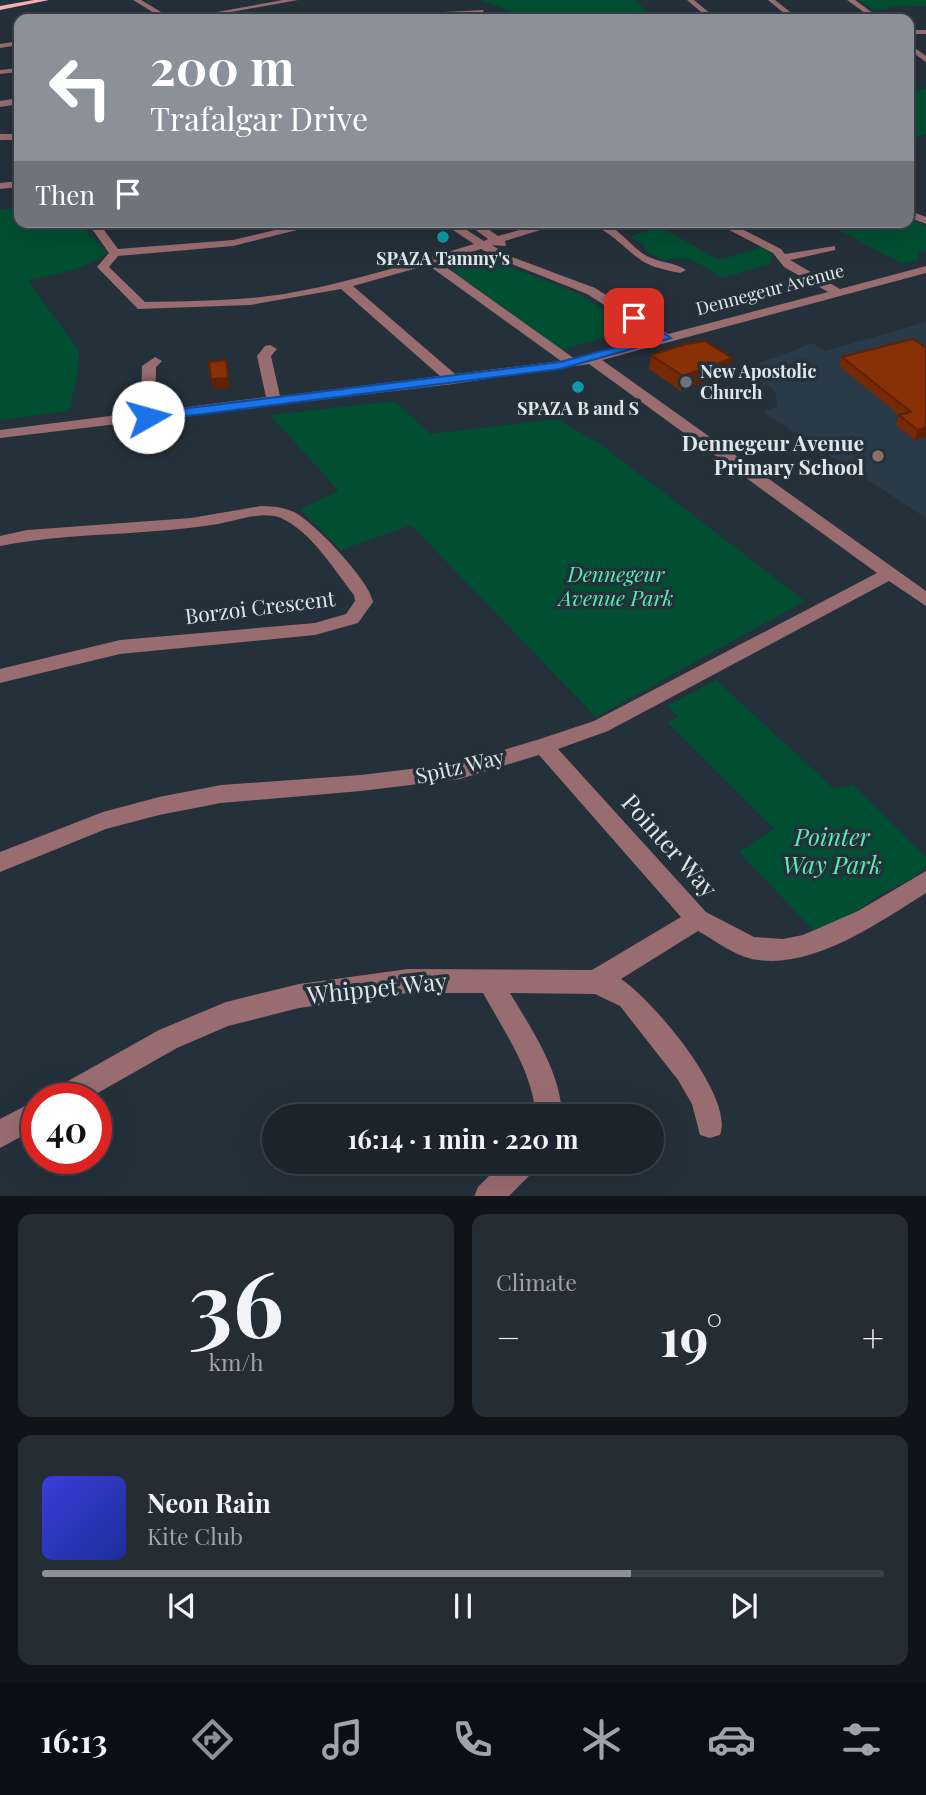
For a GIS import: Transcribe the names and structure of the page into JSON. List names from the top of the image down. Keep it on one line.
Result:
{"streets":{"street":["Dennegeur Avenue","Borzoi Crescent","Spitz Way","Pointer Way","Whippet Way"]},"crossings":[["Spitz Way","Pointer Way"]],"parks":["Dennegeur Avenue Park","Pointer Way Park"],"places":["SPAZA Tammy's","New Apostolic Church","SPAZA B and S","Dennegeur Avenue Primary School"],"page":{"turn":["200 m","Trafalgar Drive"],"then":"Then","limit":"40","trip":"16:14 · 1 min · 220 m","tile":[["36","km/h"],"Climate"],"heat":["−","19°","+"],"song":["Neon Rain","Kite Club"],"tabs":"16:13"}}
